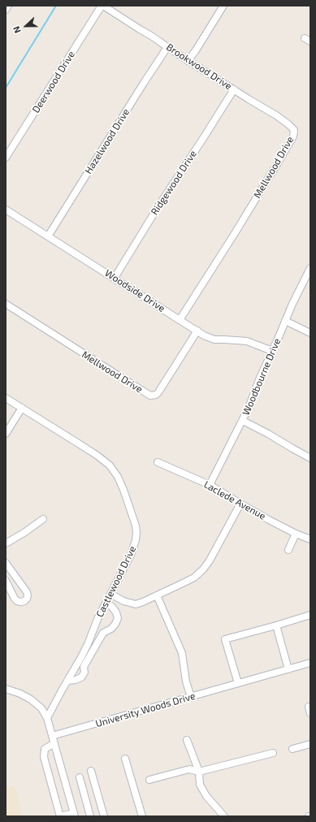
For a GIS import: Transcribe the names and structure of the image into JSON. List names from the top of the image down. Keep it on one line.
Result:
{"streets":{"street":["Brookwood Drive","Deerwood Drive","Hazelwood Drive","Mellwood Drive","Ridgewood Drive","Woodside Drive","Woodbourne Drive","Laclede Avenue","Castlewood Drive","University Woods Drive"]},"crossings":[["Brookwood Drive","Deerwood Drive"],["Brookwood Drive","Hazelwood Drive"],["Brookwood Drive","Mellwood Drive"],["Brookwood Drive","Ridgewood Drive"],["Hazelwood Drive","Woodside Drive"],["Mellwood Drive","Woodside Drive"],["Ridgewood Drive","Woodside Drive"],["Woodside Drive","Woodbourne Drive"],["Woodbourne Drive","Laclede Avenue"]],"north":"left"}
